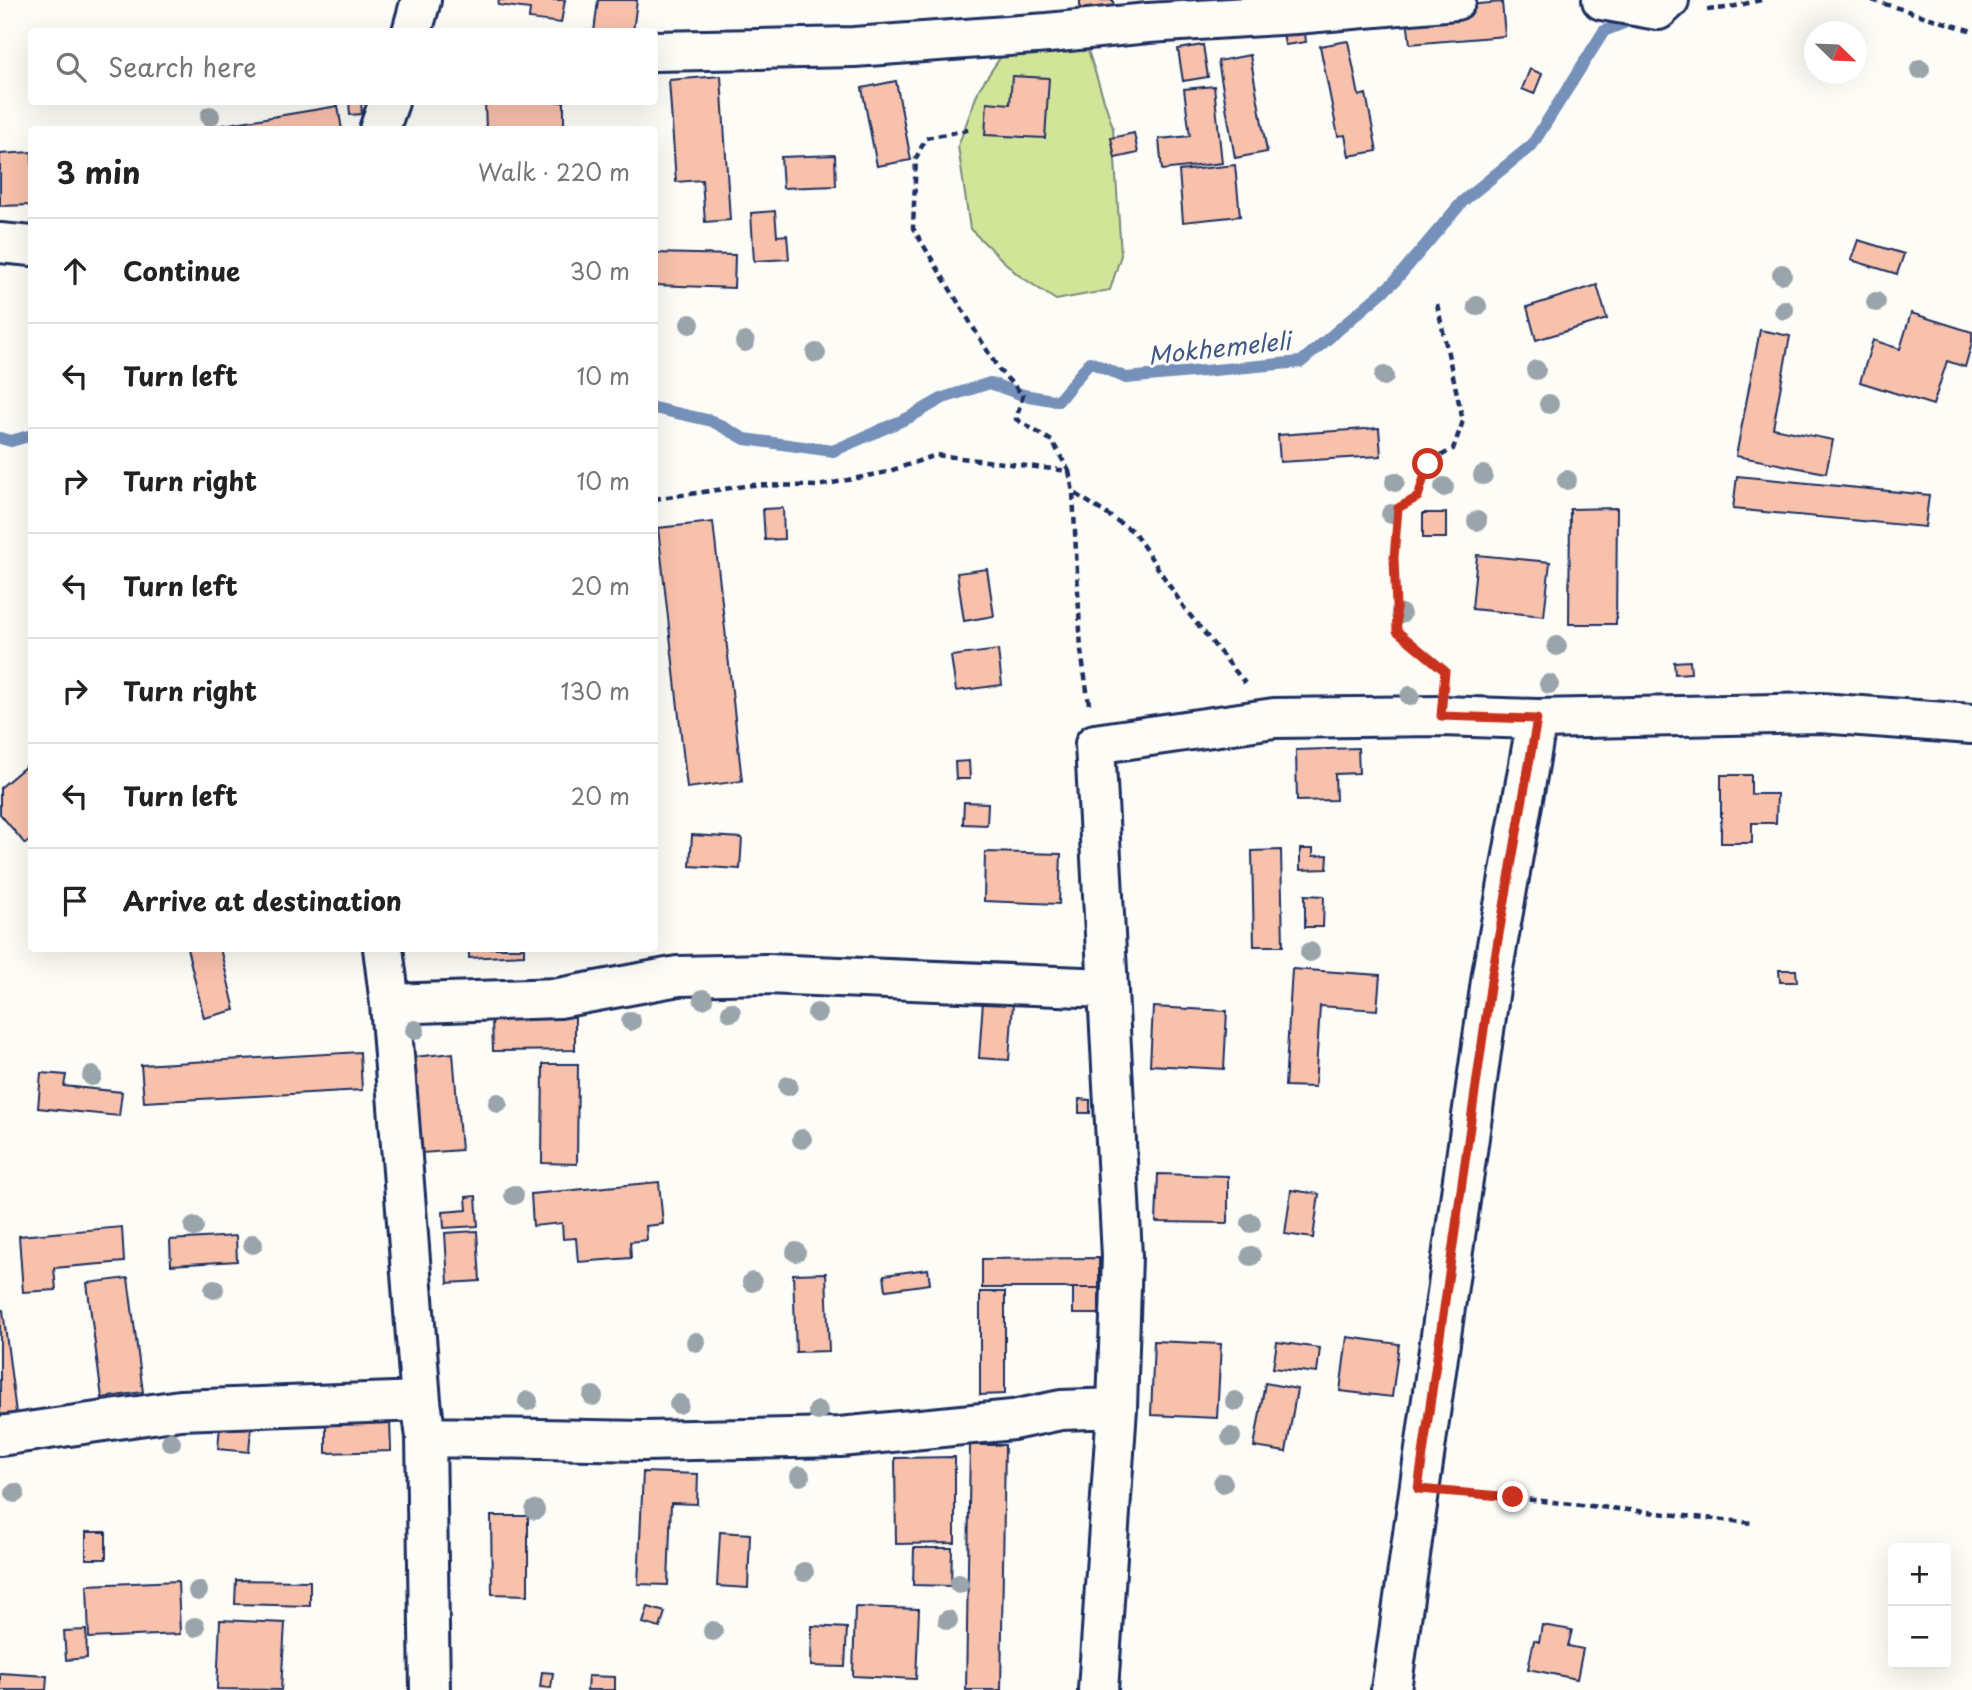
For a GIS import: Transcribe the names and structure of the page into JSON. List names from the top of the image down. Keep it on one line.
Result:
{"water":["Mokhemeleli"],"north":"bottom right","page":{"search":"Search here","heading":["3 min","Walk · 220 m"],"list":[["Continue","30 m"],["Turn left","10 m"],["Turn right","10 m"],["Turn left","20 m"],["Turn right","130 m"],["Turn left","20 m"],"Arrive at destination"],"map_buttons":["+","−"]}}
